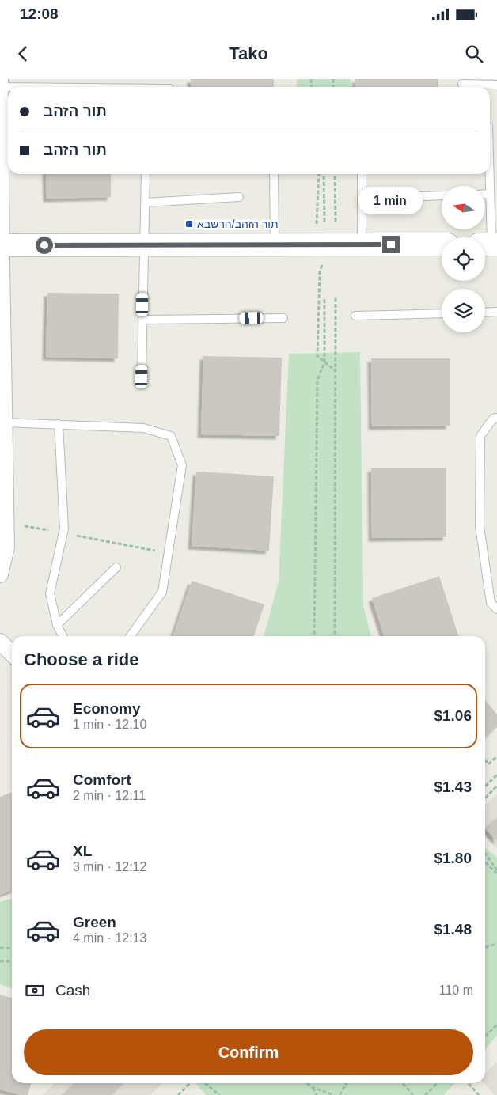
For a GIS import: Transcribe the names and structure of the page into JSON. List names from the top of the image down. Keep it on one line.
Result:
{"places":{"transit":["תור הזהב/הרשבא"]},"north":"left","page":{"status":"12:08","header":"Tako","banner":["תור הזהב","תור הזהב"],"bubble":"1 min","heading":"Choose a ride","list":[{"name":"Economy","note":"1 min · 12:10","value":"$1.06"},{"name":"Comfort","note":"2 min · 12:11","value":"$1.43"},{"name":"XL","note":"3 min · 12:12","value":"$1.80"},{"name":"Green","note":"4 min · 12:13","value":"$1.48"}],"pay":["Cash","110 m"],"buttons":"Confirm"}}
